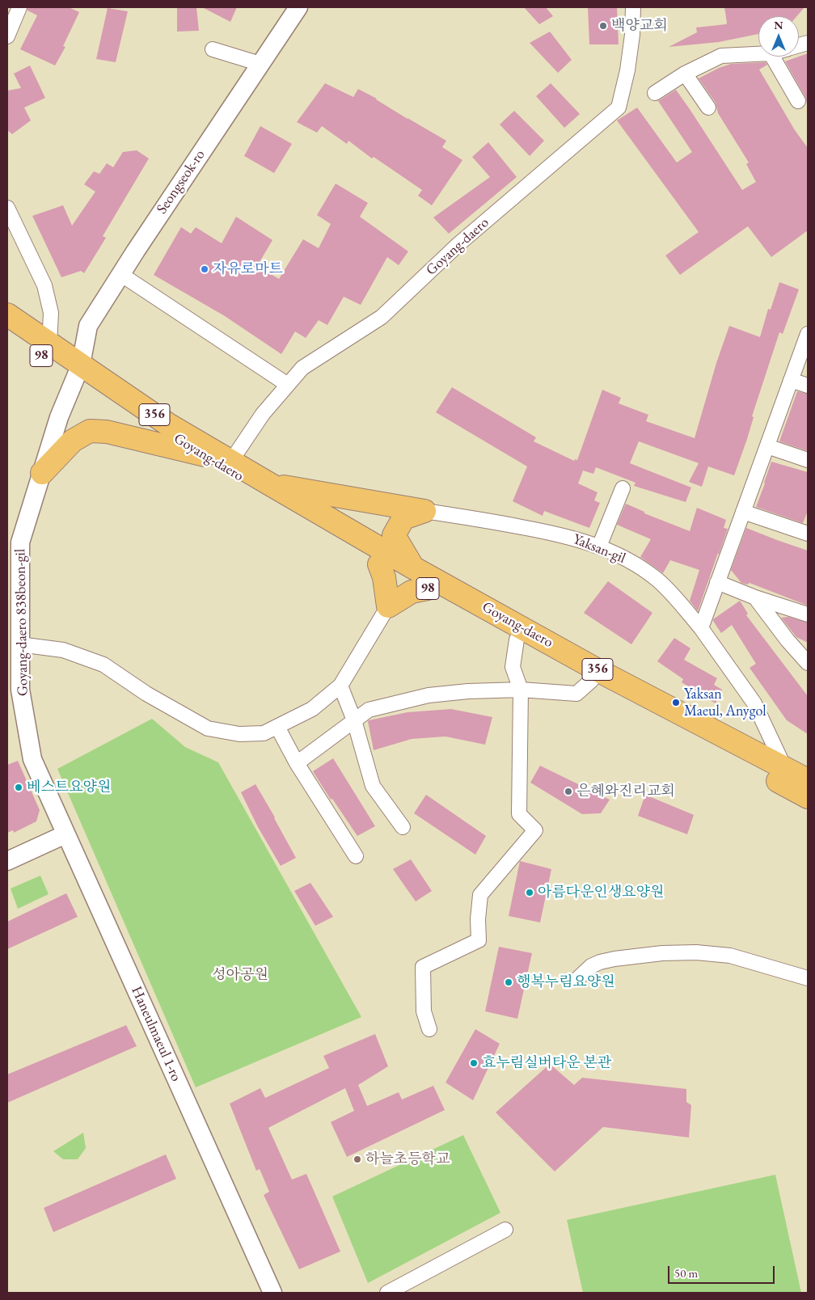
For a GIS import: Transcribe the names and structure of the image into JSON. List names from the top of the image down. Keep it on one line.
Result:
{"streets":{"main road":["Goyang-daero","98","356"],"street":["Seongseok-ro","Yaksan-gil","Goyang-daero 838beon-gil","Haneulmaeul 1-ro"]},"crossings":[["Seongseok-ro","Goyang-daero"],["Seongseok-ro","Goyang-daero 838beon-gil"],["Goyang-daero","Yaksan-gil"],["Goyang-daero","Goyang-daero 838beon-gil"],["Goyang-daero 838beon-gil","Haneulmaeul 1-ro"]],"parks":["성아공원"],"places":["백양교회","자유로마트","Yaksan Maeul, Anygol","베스트요양원","은혜와진리교회","아름다운인생요양원","행복누림요양원","효누림실버타운 본관","하늘초등학교"],"scale_bar":"50 m","north":"top"}
